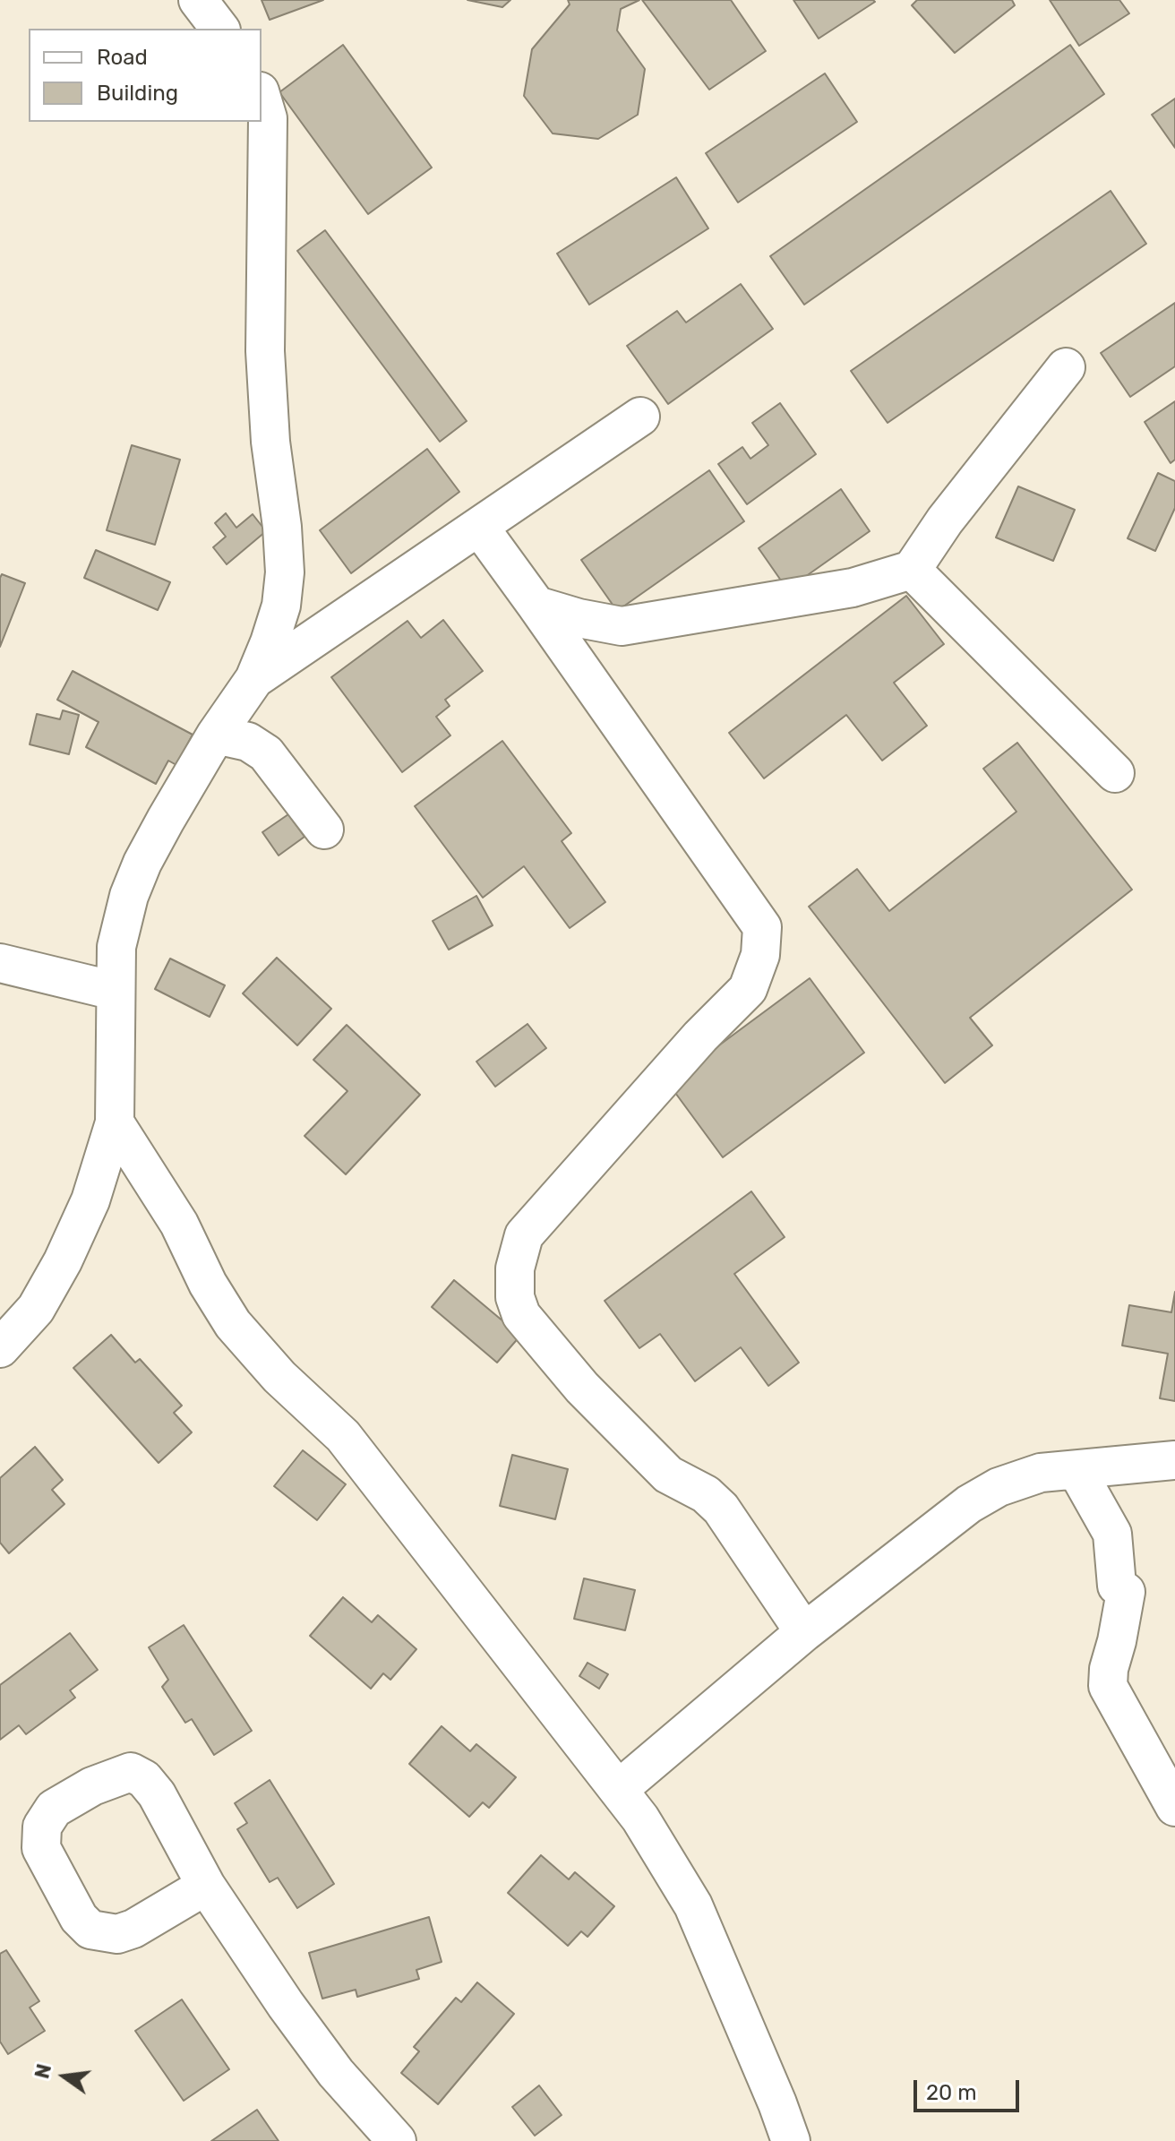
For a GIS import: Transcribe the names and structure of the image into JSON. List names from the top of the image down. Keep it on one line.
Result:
{"legend":["Road","Building"],"scale_bar":"20 m","north":"left"}
